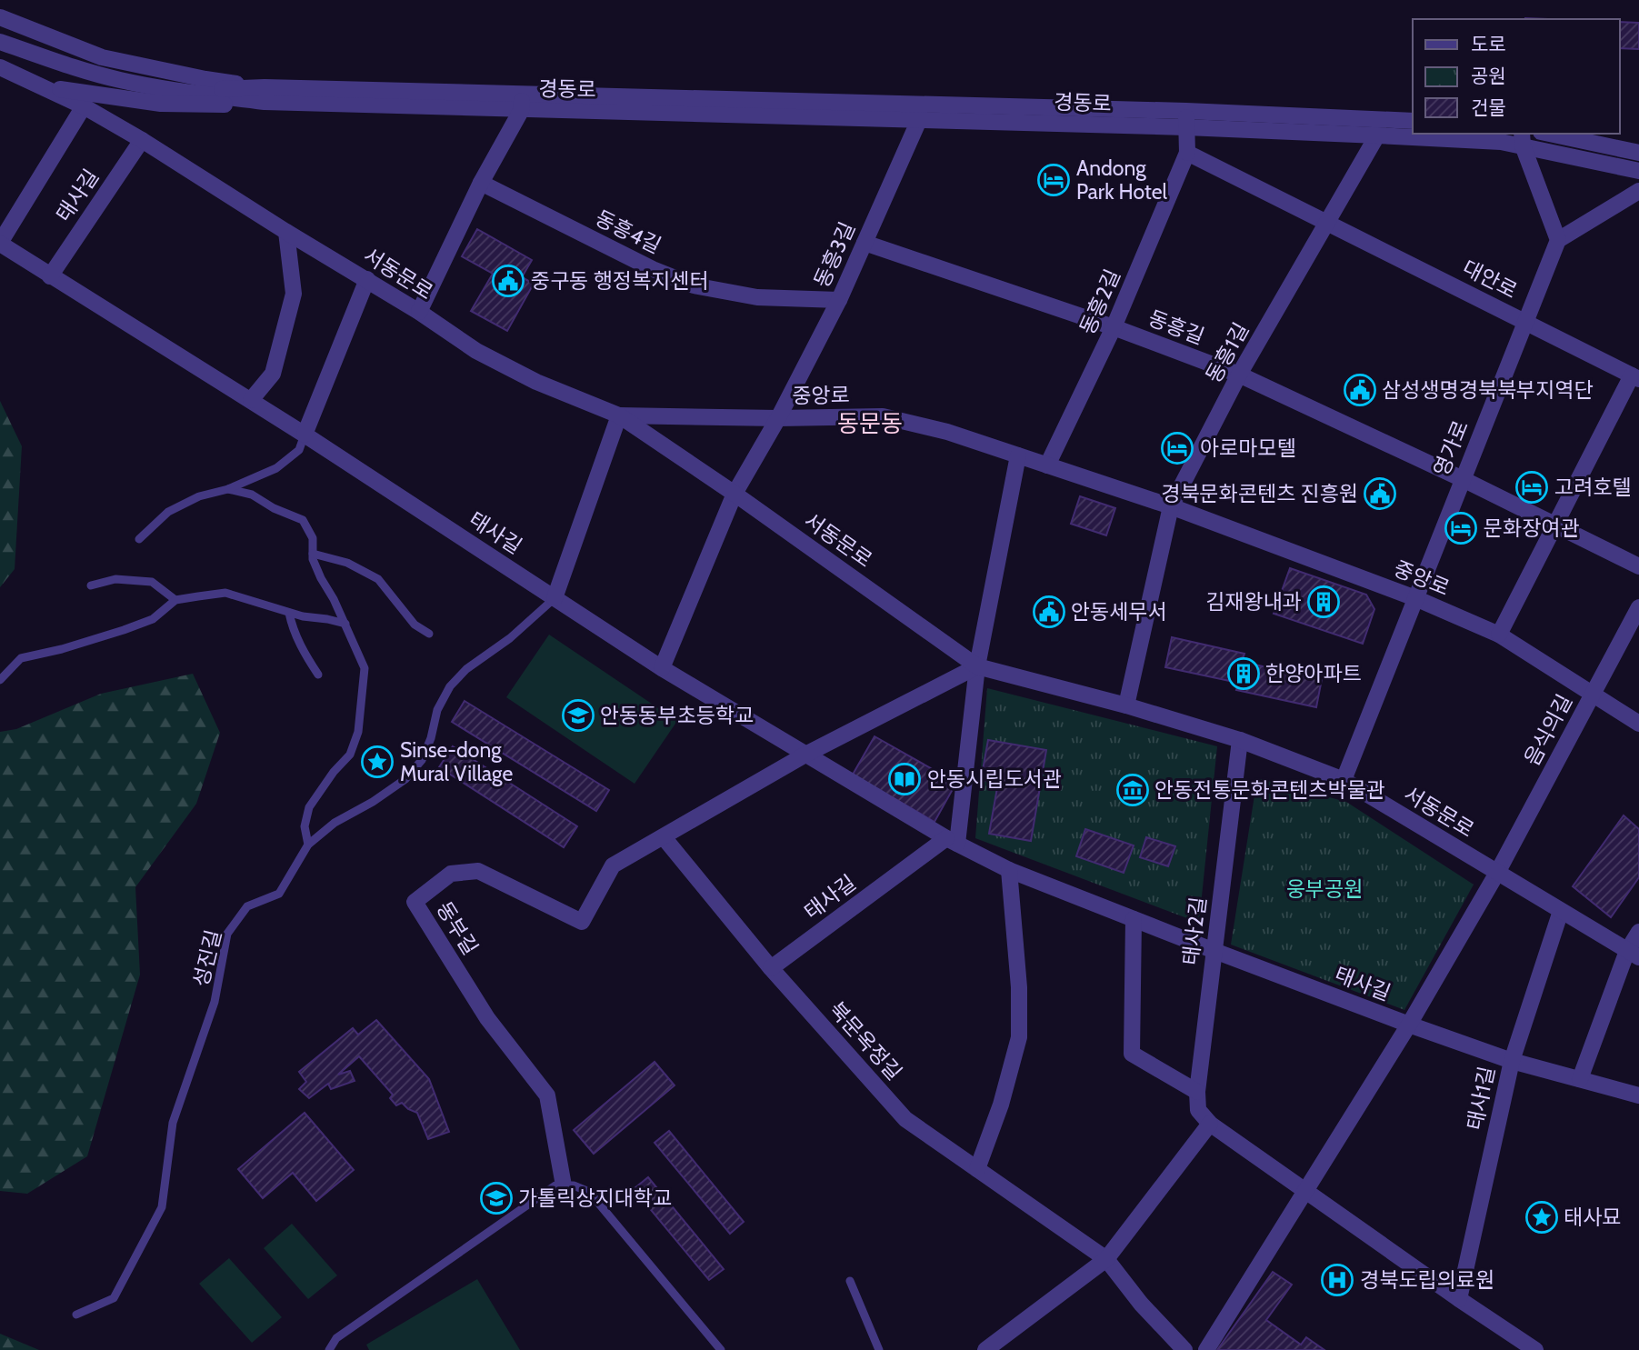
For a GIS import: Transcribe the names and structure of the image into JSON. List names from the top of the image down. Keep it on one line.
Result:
{"streets":{"street":["경동로","태사길","동흥4길","동흥3길","서동문로","대안로","동흥2길","동흥길","동흥1길","중앙로","영가로","음식의길","동부길","태사2길","북문옥정길","태사1길"],"lane":["성진길"]},"crossings":[["경동로","동흥4길"],["경동로","동흥3길"],["경동로","서동문로"],["태사길","서동문로"],["태사길","음식의길"],["태사길","태사2길"],["태사길","성진길"],["태사길","북문옥정길"],["태사길","태사1길"],["동흥4길","동흥3길"],["동흥3길","서동문로"],["동흥3길","동흥길"],["동흥3길","중앙로"],["서동문로","중앙로"],["서동문로","영가로"],["서동문로","음식의길"],["서동문로","태사2길"],["서동문로","태사1길"],["대안로","동흥2길"],["대안로","동흥길"],["대안로","동흥1길"],["대안로","중앙로"],["대안로","영가로"],["동흥2길","동흥길"],["동흥2길","중앙로"],["동흥길","동흥1길"],["동흥길","영가로"],["동흥1길","중앙로"],["중앙로","영가로"],["중앙로","음식의길"],["동부길","북문옥정길"]],"districts":["동문동"],"parks":["웅부공원"],"places":{"hotel":["Andong Park Hotel","아로마모텔","고려호텔","문화장여관"],"public building":["중구동 행정복지센터","삼성생명경북북부지역단","경북문화콘텐츠 진흥원","안동세무서"],"building":["김재왕내과","한양아파트"],"school or university":["안동동부초등학교","가톨릭상지대학교"],"place":["Sinse-dong Mural Village","태사묘"],"library":["안동시립도서관"],"museum":["안동전통문화콘텐츠박물관"],"hospital":["경북도립의료원"]},"legend":["도로","공원","건물"]}
